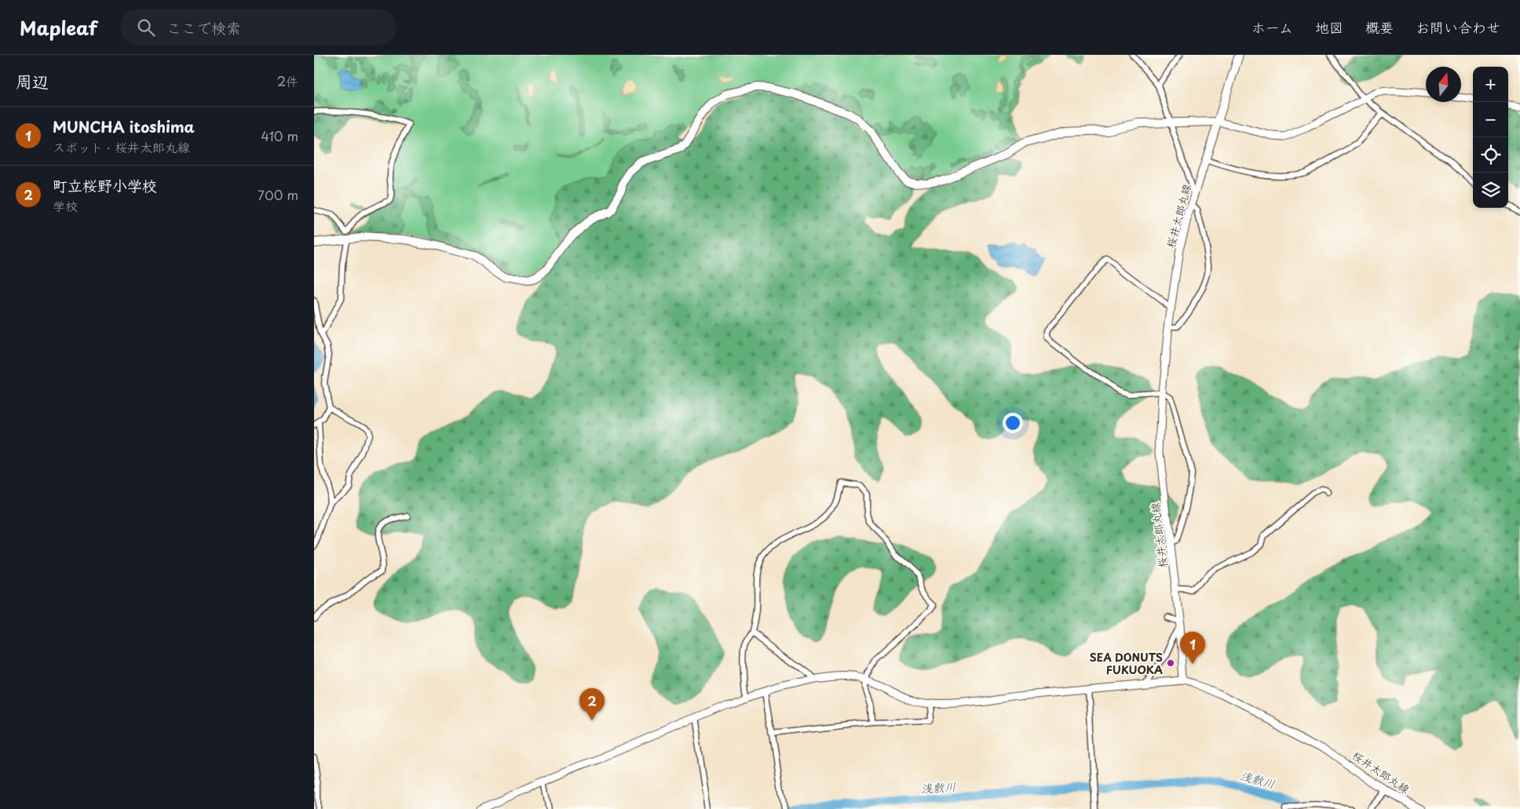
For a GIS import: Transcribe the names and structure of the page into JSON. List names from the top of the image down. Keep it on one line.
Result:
{"streets":{"street":["桜井太郎丸線"]},"water":["浅敷川"],"places":["SEA DONUTS FUKUOKA"],"north":"top","page":{"header":"Mapleaf","search":"ここで検索","nav":["ホーム","地図","概要","お問い合わせ"],"heading":["周辺","2件"],"map_buttons":["+","−"],"list":[{"mark":"1","name":"MUNCHA itoshima","note":"スポット · 桜井太郎丸線","value":"410 m"},{"mark":"2","name":"町立桜野小学校","note":"学校","value":"700 m"}],"pins":["1","2"]}}
